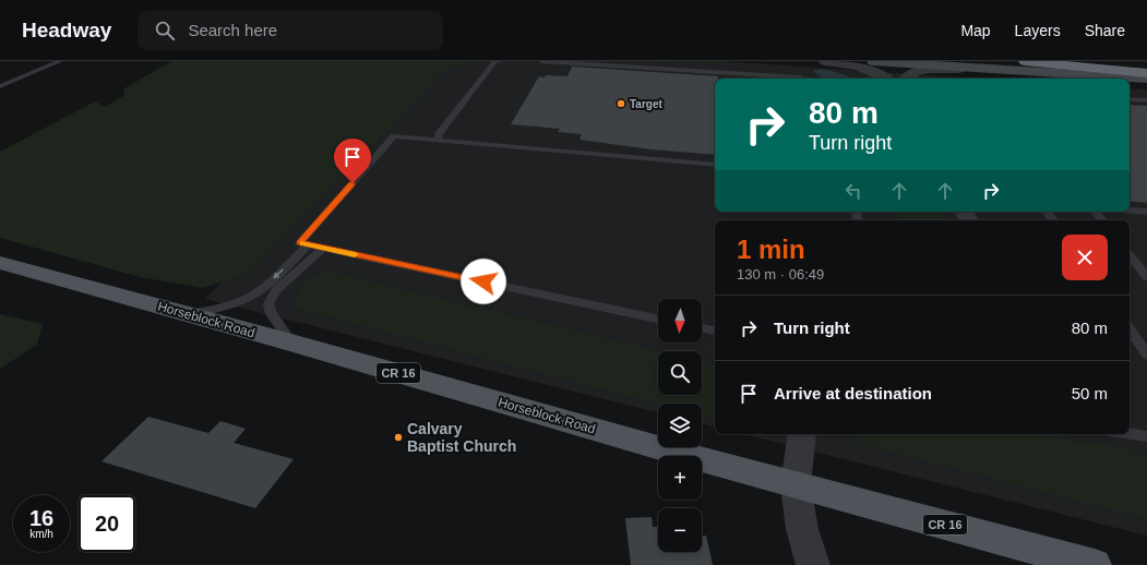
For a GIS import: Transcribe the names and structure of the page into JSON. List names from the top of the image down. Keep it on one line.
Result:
{"streets":{"main road":["Horseblock Road","CR 16"]},"places":["Target","Calvary Baptist Church"],"north":"bottom","page":{"header":"Headway","search":"Search here","nav":["Map","Layers","Share"],"turn":["80 m","Turn right"],"heading":["1 min","130 m · 06:49"],"list":[{"name":"Turn right","value":"80 m"},{"name":"Arrive at destination","value":"50 m"}],"map_buttons":["+","−"],"speed":"16 km/h","limit":"20"}}
